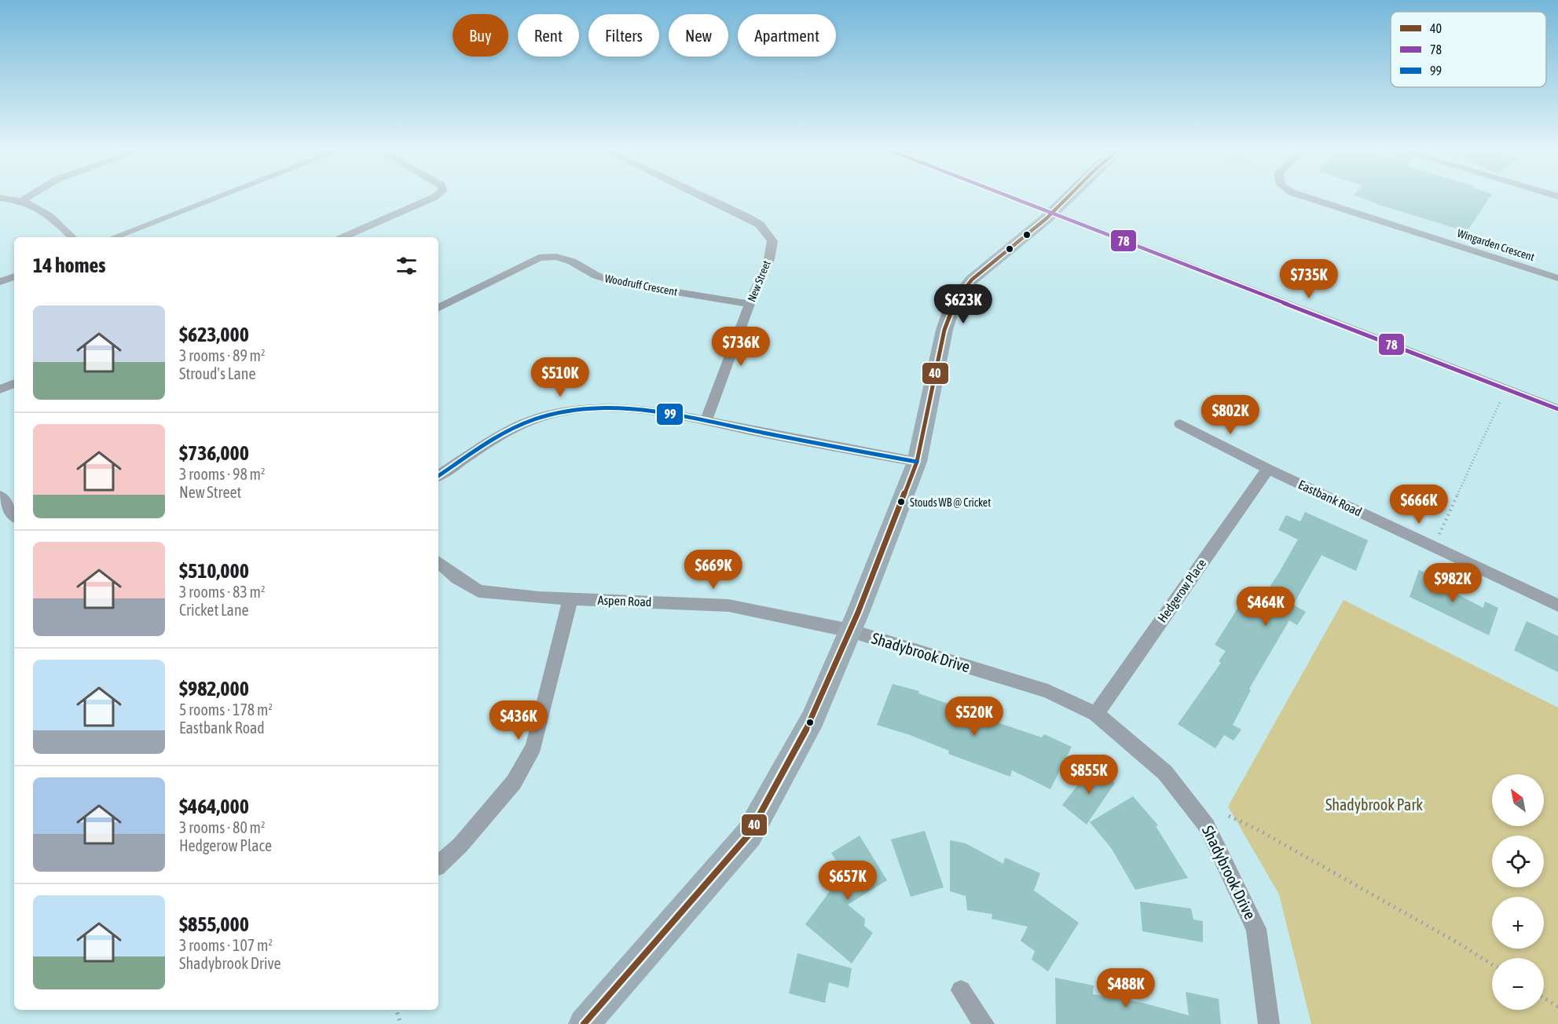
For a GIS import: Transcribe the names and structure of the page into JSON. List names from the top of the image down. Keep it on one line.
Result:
{"streets":{"street":["Wingarden Crescent","New Street","Woodruff Crescent","Eastbank Road","Hedgerow Place","Aspen Road","Shadybrook Drive"]},"crossings":[["New Street","Woodruff Crescent"],["Eastbank Road","Hedgerow Place"],["Hedgerow Place","Shadybrook Drive"],["Aspen Road","Shadybrook Drive"]],"parks":["Shadybrook Park"],"places":["Stouds WB @ Cricket"],"lines":["transit line 40","transit line 78","transit line 99"],"legend":["40","78","99"],"north":"top left","page":{"chip":["Buy","Rent","Filters","New","Apartment"],"heading":"14 homes","price":["$735K","$623K","$736K","$510K","$802K","$666K","$669K","$982K","$464K","$520K","$436K","$855K","$657K","$488K"],"list":[{"name":"$623,000","note":"3 rooms · 89 m² · Stroud's Lane"},{"name":"$736,000","note":"3 rooms · 98 m² · New Street"},{"name":"$510,000","note":"3 rooms · 83 m² · Cricket Lane"},{"name":"$982,000","note":"5 rooms · 178 m² · Eastbank Road"},{"name":"$464,000","note":"3 rooms · 80 m² · Hedgerow Place"},{"name":"$855,000","note":"3 rooms · 107 m² · Shadybrook Drive"}],"map_buttons":["+","−"]}}
